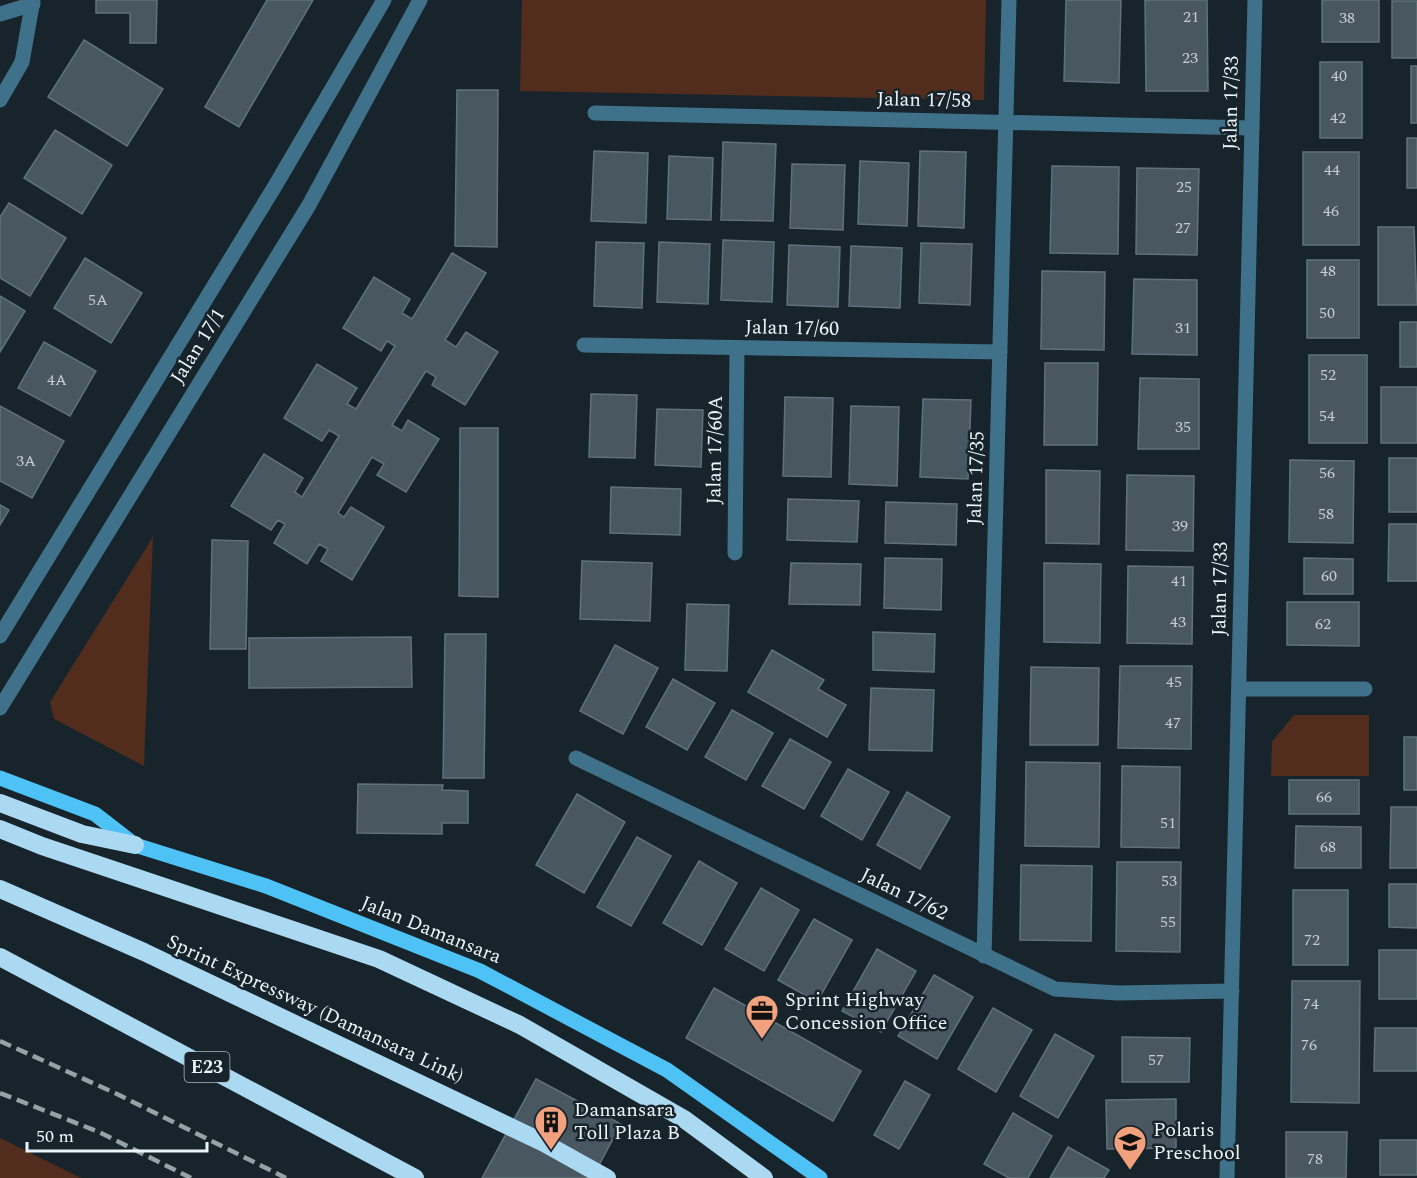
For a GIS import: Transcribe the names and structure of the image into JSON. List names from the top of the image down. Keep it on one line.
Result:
{"streets":{"highway":["Sprint Expressway (Damansara Link)","E23"],"main road":["Jalan Damansara"],"street":["Jalan 17/58","Jalan 17/33","Jalan 17/60","Jalan 17/1","Jalan 17/60A","Jalan 17/35","Jalan 17/62"]},"crossings":[["Jalan 17/58","Jalan 17/33"],["Jalan 17/58","Jalan 17/35"],["Jalan 17/33","Jalan 17/62"],["Jalan 17/60","Jalan 17/60A"],["Jalan 17/60","Jalan 17/35"],["Jalan 17/35","Jalan 17/62"]],"places":{"office":["Sprint Highway Concession Office"],"building":["Damansara Toll Plaza B"],"school or university":["Polaris Preschool"]},"house_numbers":["21","38","23","40","42","44","25","46","27","48","5A","50","31","52","4A","54","35","3A","56","58","39","60","41","43","62","45","47","66","51","68","53","55","72","74","76","57","78"],"scale_bar":"50 m"}
